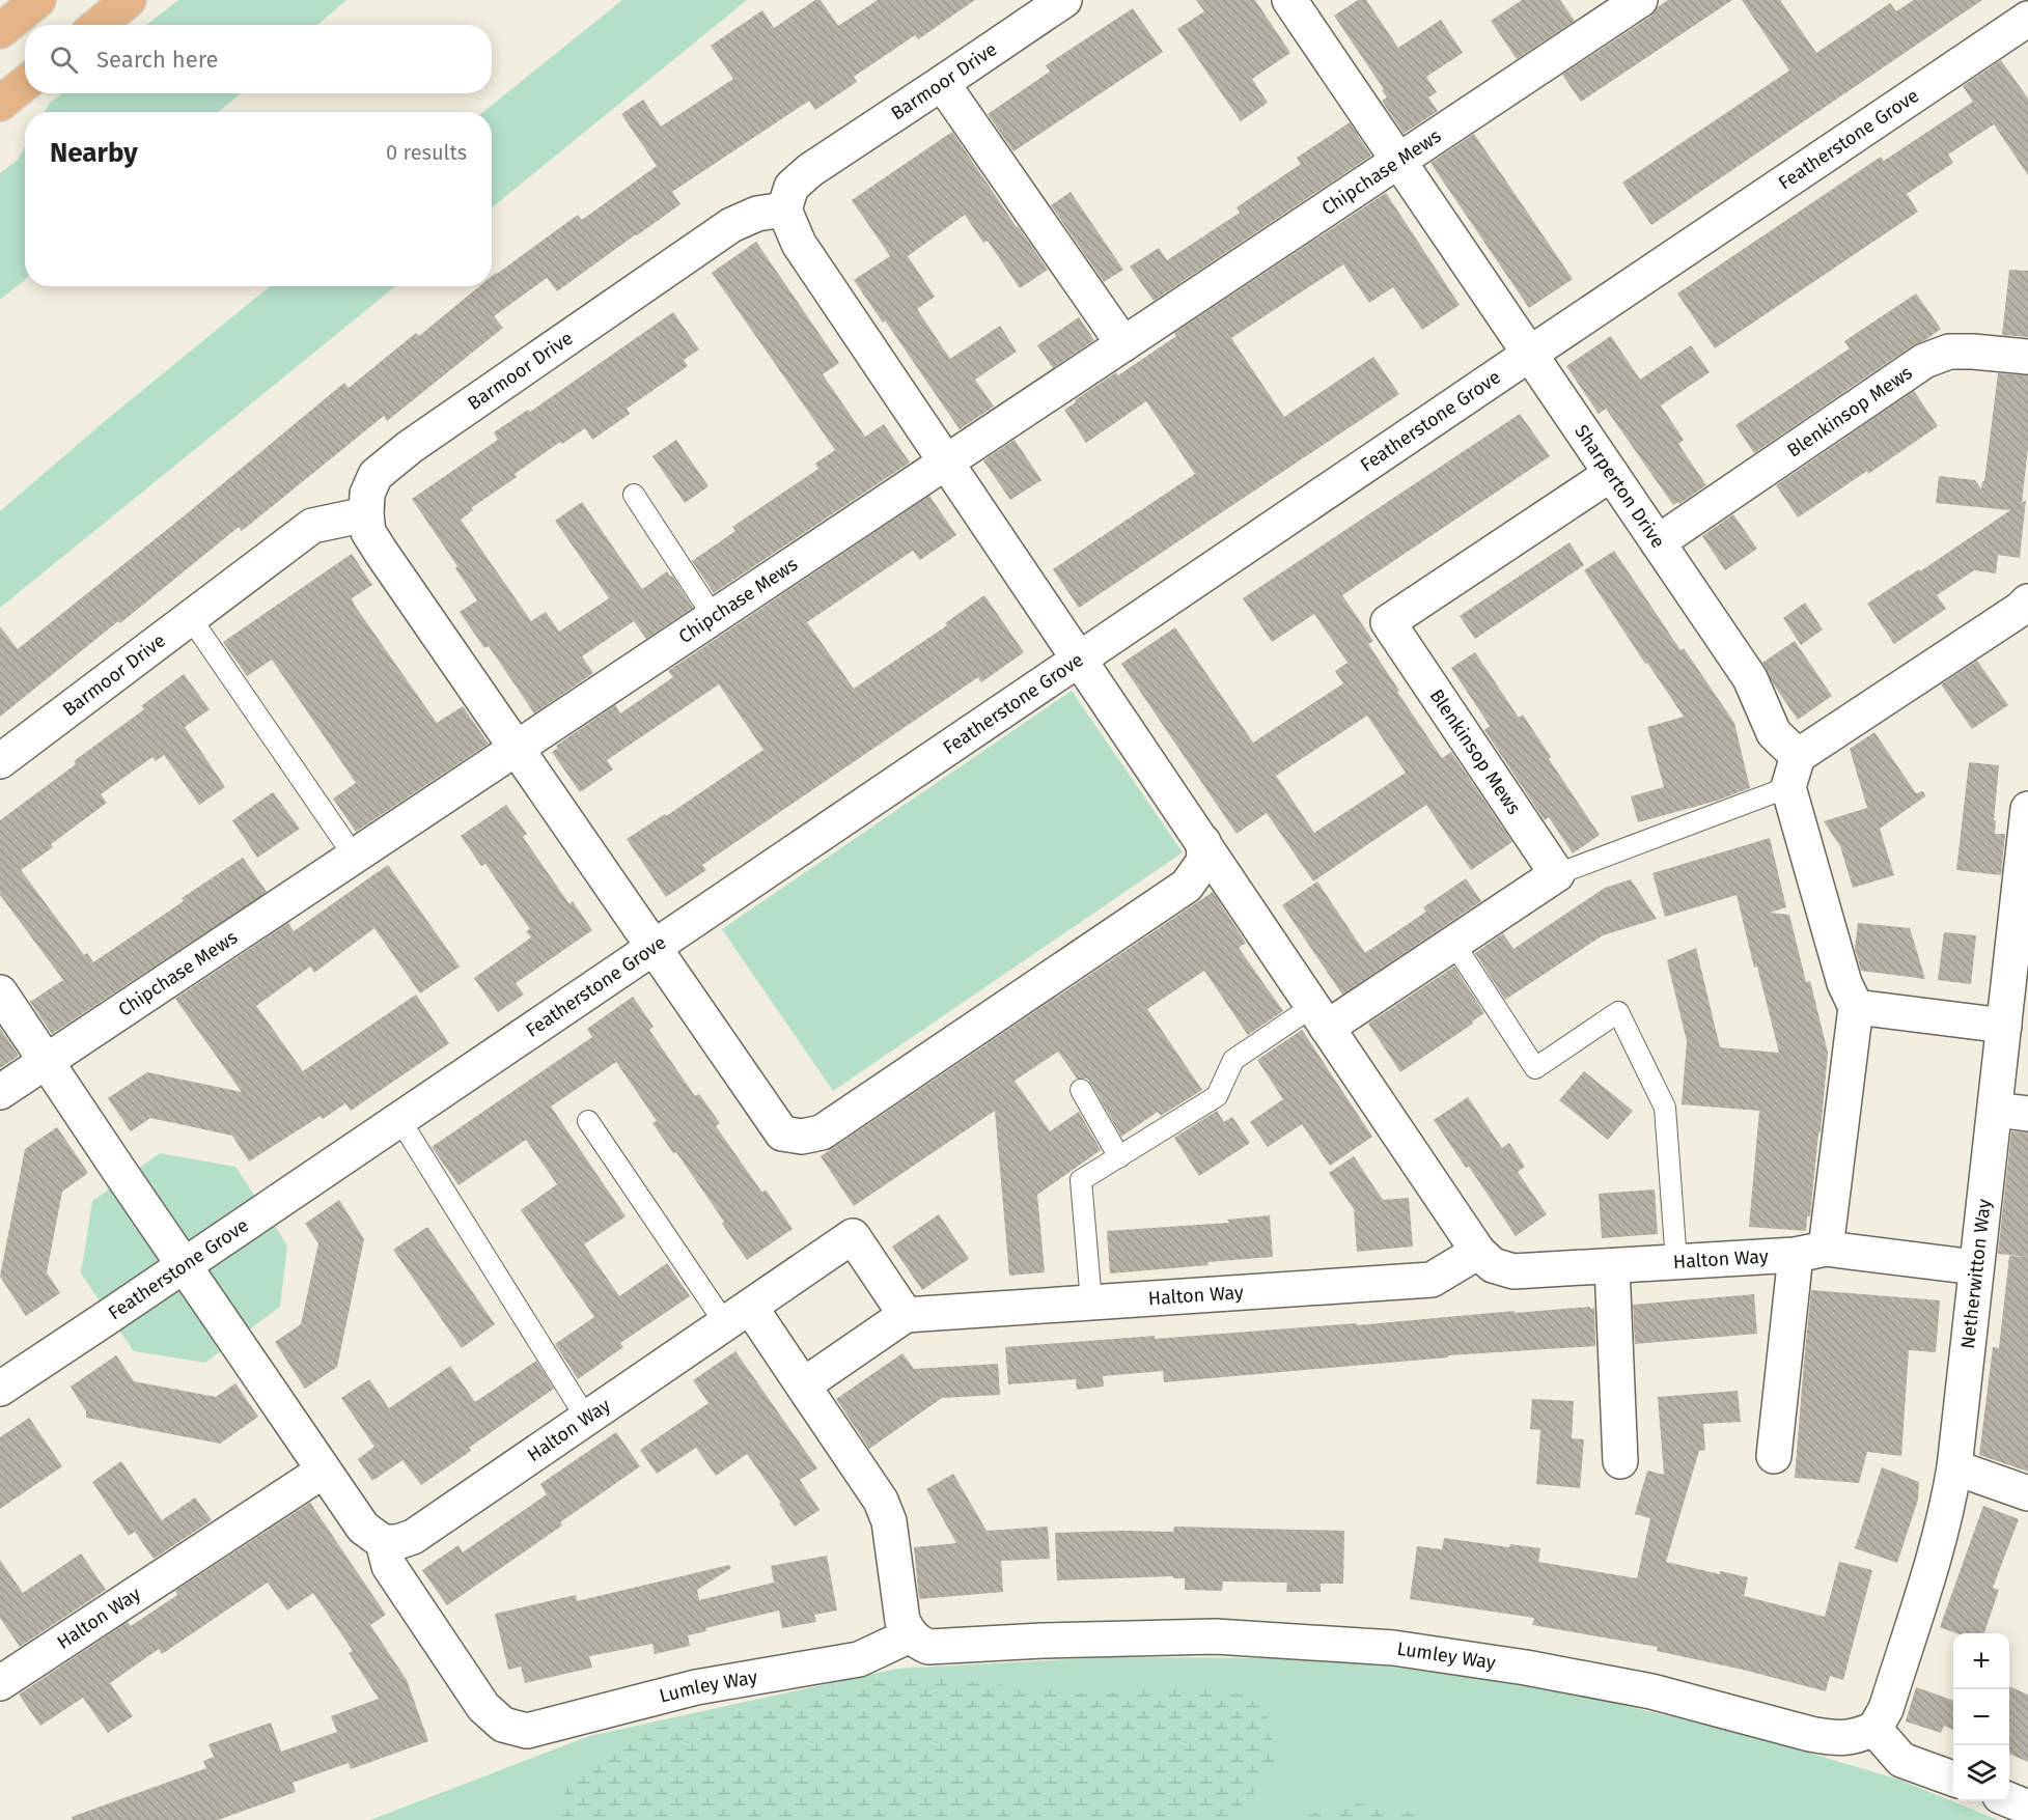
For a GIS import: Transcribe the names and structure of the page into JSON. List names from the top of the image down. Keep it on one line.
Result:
{"streets":{"street":["Barmoor Drive","Featherstone Grove","Chipchase Mews","Blenkinsop Mews","Sharperton Drive","Halton Way","Netherwitton Way","Lumley Way"]},"crossings":[["Featherstone Grove","Sharperton Drive"],["Chipchase Mews","Sharperton Drive"],["Blenkinsop Mews","Sharperton Drive"],["Halton Way","Netherwitton Way"],["Halton Way","Lumley Way"],["Netherwitton Way","Lumley Way"]],"page":{"search":"Search here","heading":["Nearby","0 results"],"map_buttons":["+","−"]}}
